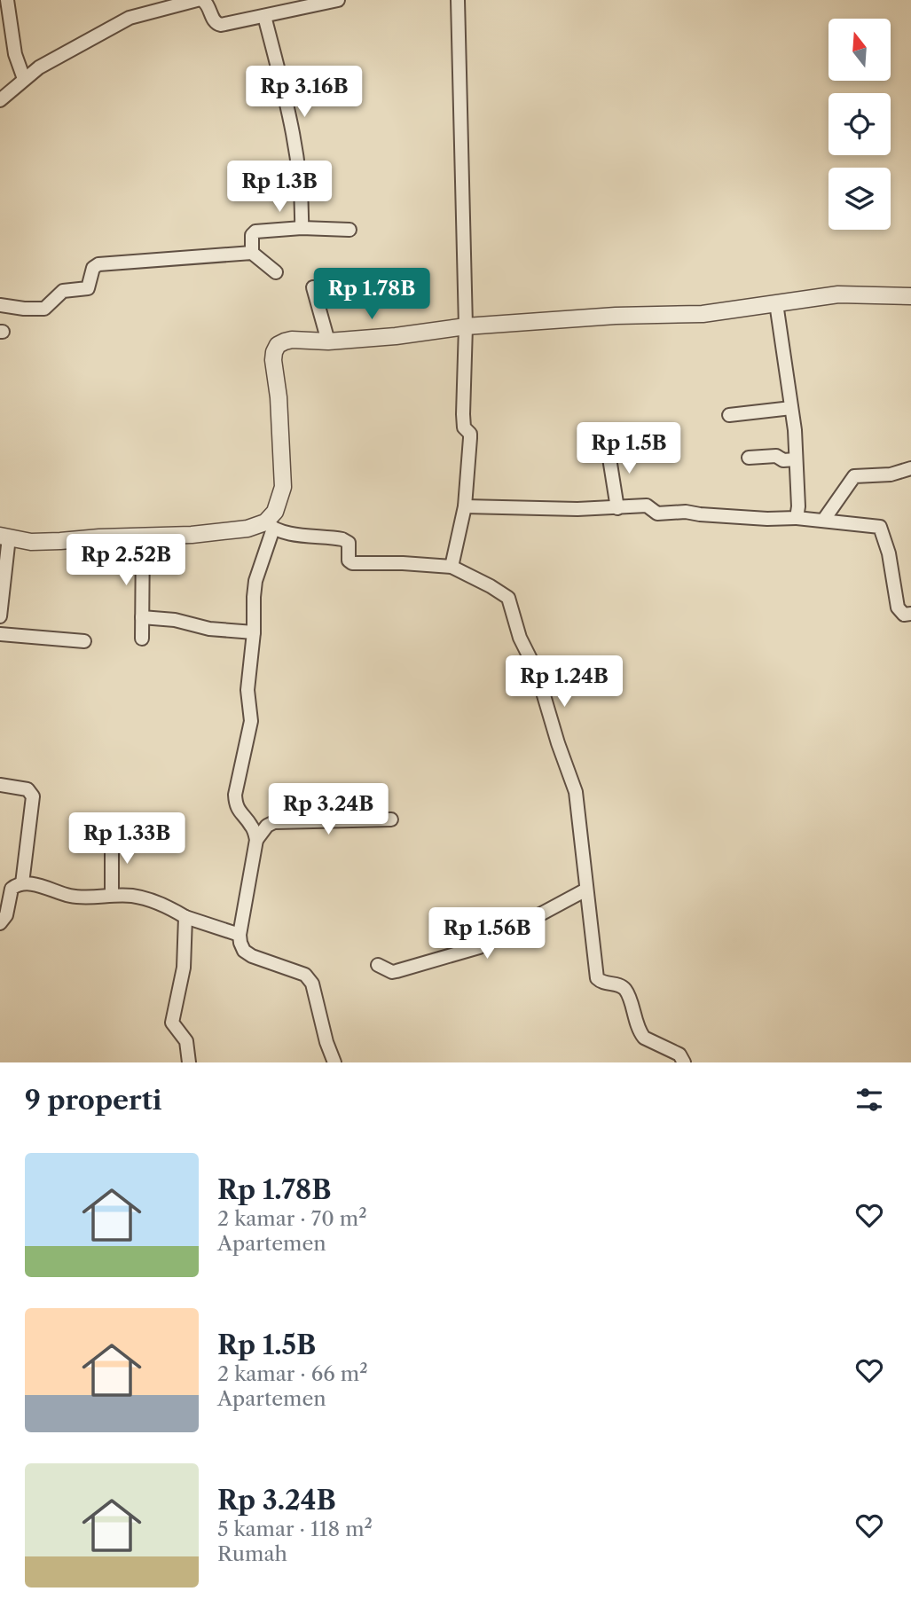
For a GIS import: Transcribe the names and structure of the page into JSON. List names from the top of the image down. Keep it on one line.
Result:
{"north":"top","page":{"price":["Rp 3.16B","Rp 1.3B","Rp 1.78B","Rp 1.5B","Rp 2.52B","Rp 1.24B","Rp 3.24B","Rp 1.33B","Rp 1.56B"],"heading":"9 properti","list":[{"name":"Rp 1.78B","note":"2 kamar · 70 m² · Apartemen"},{"name":"Rp 1.5B","note":"2 kamar · 66 m² · Apartemen"},{"name":"Rp 3.24B","note":"5 kamar · 118 m² · Rumah"}]}}
